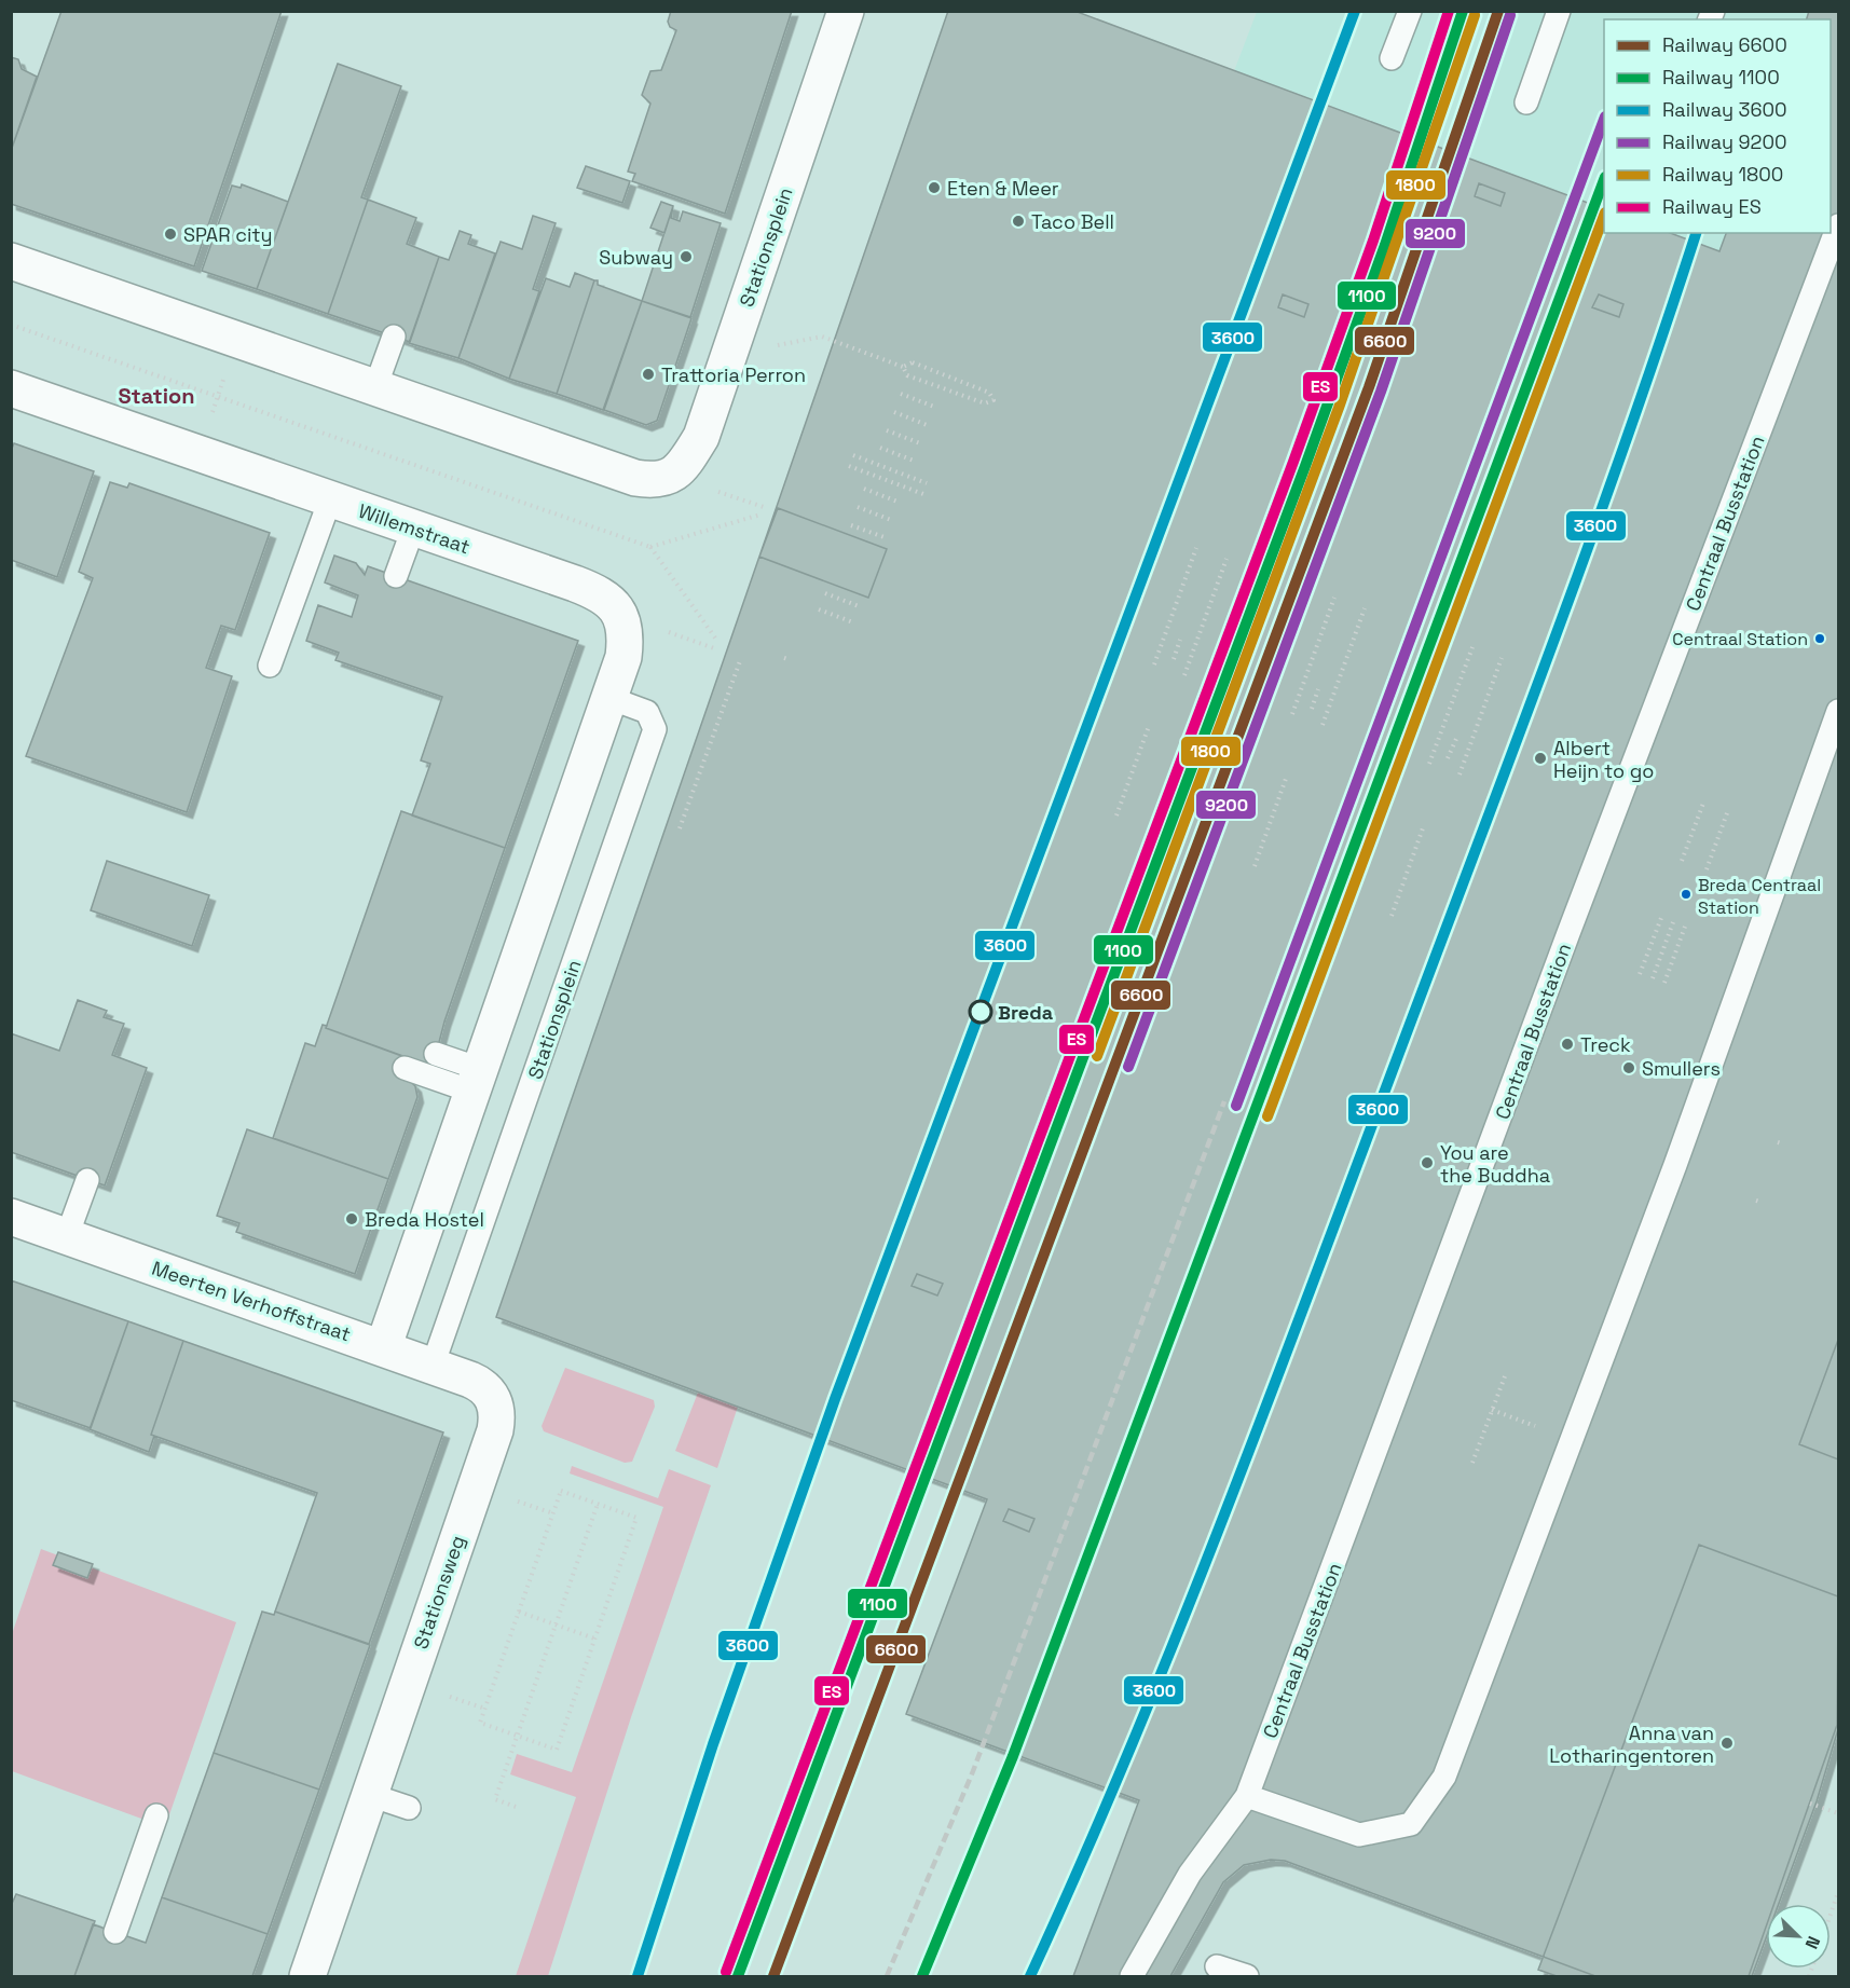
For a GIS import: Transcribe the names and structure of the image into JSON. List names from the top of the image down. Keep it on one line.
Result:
{"streets":{"street":["Stationsplein","Willemstraat","Meerten Verhoffstraat","Stationsweg"],"lane":["Centraal Busstation"]},"crossings":[["Stationsplein","Willemstraat"],["Stationsplein","Meerten Verhoffstraat"],["Meerten Verhoffstraat","Stationsweg"]],"districts":["Station"],"places":["Eten & Meer","Taco Bell","SPAR city","Subway","Trattoria Perron","Centraal Station","Albert Heijn to go","Breda Centraal Station","Breda","Treck","Smullers","You are the Buddha","Breda Hostel","Anna van Lotharingentoren"],"lines":["rail line 6600","rail line 1100","rail line 3600","rail line ES","rail line 9200","rail line 1800"],"legend":["Railway 6600","Railway 1100","Railway 3600","Railway 9200","Railway 1800","Railway ES"],"north":"bottom right"}
